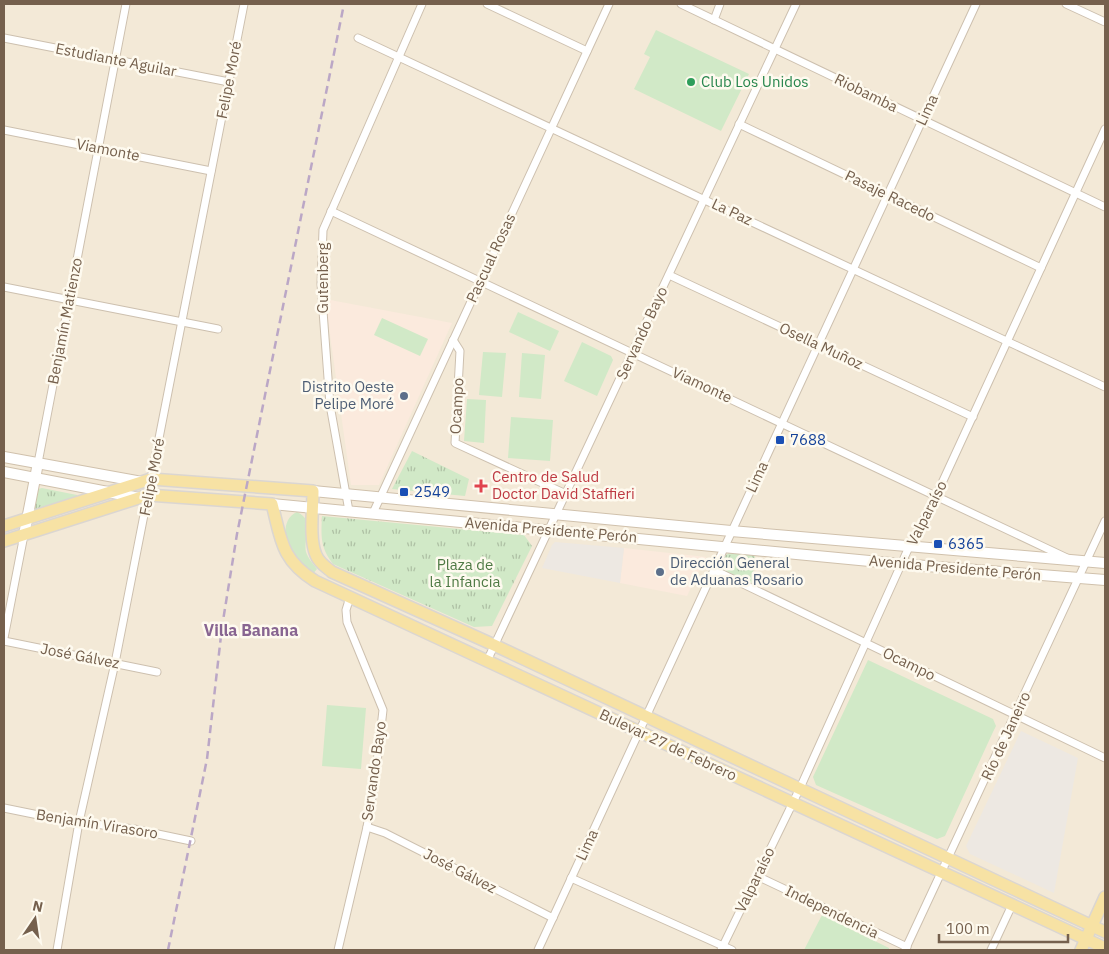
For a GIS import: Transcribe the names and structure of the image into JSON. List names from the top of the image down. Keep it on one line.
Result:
{"streets":{"main road":["Benjamín Matienzo","Avenida Presidente Perón","Bulevar 27 de Febrero"],"street":["Estudiante Aguilar","Felipe Moré","Riobamba","Lima","Viamonte","Pasaje Racedo","La Paz","Pascual Rosas","Gutenberg","Servando Bayo","Osella Muñoz","Ocampo","Valparaíso","José Gálvez","Río de Janeiro","Benjamín Virasoro","Independencia"]},"crossings":[["Estudiante Aguilar","Felipe Moré"],["Estudiante Aguilar","Benjamín Matienzo"],["Felipe Moré","Viamonte"],["Felipe Moré","Avenida Presidente Perón"],["Felipe Moré","José Gálvez"],["Felipe Moré","Benjamín Virasoro"],["Riobamba","Lima"],["Riobamba","Servando Bayo"],["Riobamba","Valparaíso"],["Lima","Viamonte"],["Lima","Pasaje Racedo"],["Lima","La Paz"],["Lima","Osella Muñoz"],["Lima","Ocampo"],["Lima","Avenida Presidente Perón"],["Lima","José Gálvez"],["Lima","Bulevar 27 de Febrero"],["Viamonte","Pascual Rosas"],["Viamonte","Gutenberg"],["Viamonte","Benjamín Matienzo"],["Viamonte","Servando Bayo"],["Viamonte","Valparaíso"],["Viamonte","Avenida Presidente Perón"],["Pasaje Racedo","Servando Bayo"],["Pasaje Racedo","Valparaíso"],["La Paz","Pascual Rosas"],["La Paz","Gutenberg"],["La Paz","Servando Bayo"],["La Paz","Valparaíso"],["Pascual Rosas","Ocampo"],["Pascual Rosas","Avenida Presidente Perón"],["Gutenberg","Avenida Presidente Perón"],["Benjamín Matienzo","Avenida Presidente Perón"],["Benjamín Matienzo","José Gálvez"],["Servando Bayo","Osella Muñoz"],["Servando Bayo","Ocampo"],["Servando Bayo","Avenida Presidente Perón"],["Servando Bayo","José Gálvez"],["Servando Bayo","Bulevar 27 de Febrero"],["Osella Muñoz","Valparaíso"],["Ocampo","Valparaíso"],["Ocampo","Río de Janeiro"],["Valparaíso","Avenida Presidente Perón"],["Valparaíso","Bulevar 27 de Febrero"],["Valparaíso","Independencia"],["Avenida Presidente Perón","Río de Janeiro"],["Avenida Presidente Perón","Bulevar 27 de Febrero"],["Río de Janeiro","Bulevar 27 de Febrero"],["Río de Janeiro","Independencia"]],"districts":["Villa Banana"],"parks":["Plaza de la Infancia"],"places":{"other":["Club Los Unidos","Distrito Oeste Pelipe Moré","Dirección General de Aduanas Rosario"],"transit":["7688","2549","6365"],"health":["Centro de Salud Doctor David Staffieri"]},"scale_bar":"100 m","north":"top"}
